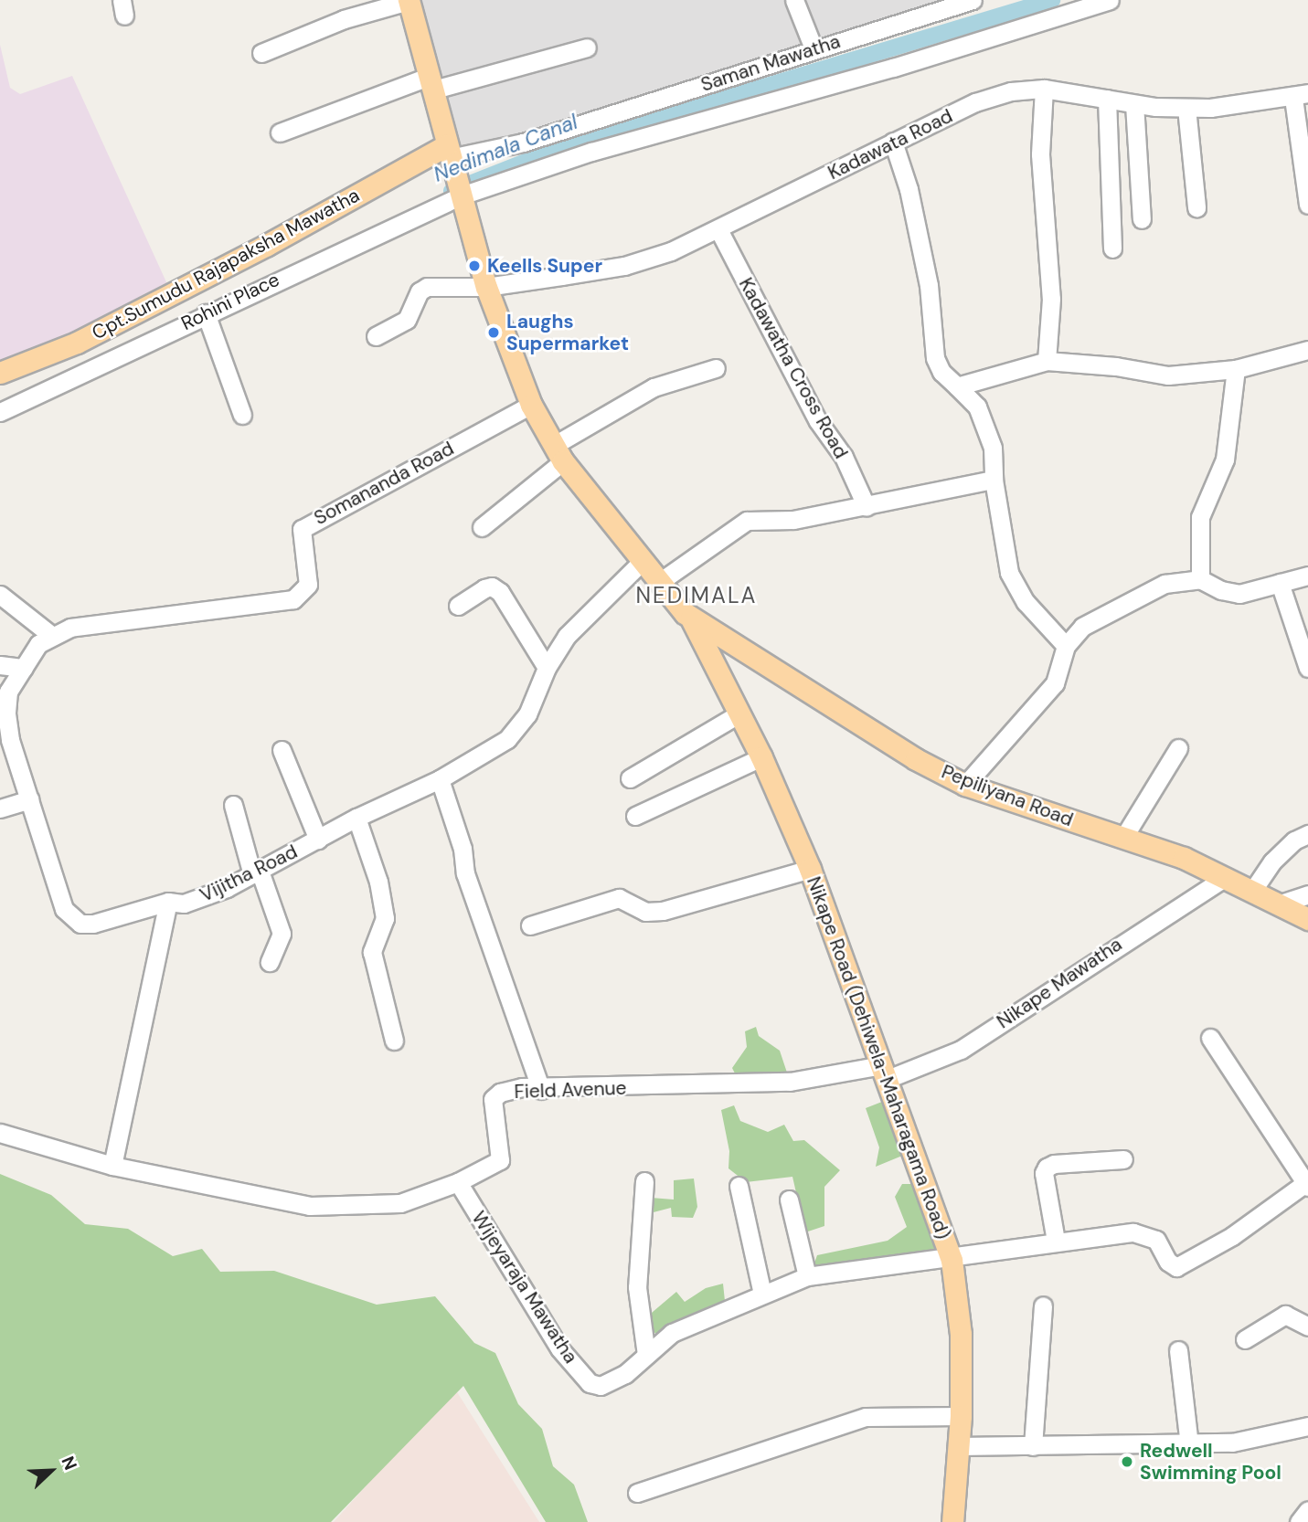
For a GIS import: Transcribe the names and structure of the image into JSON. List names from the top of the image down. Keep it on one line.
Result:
{"streets":{"main road":["Cpt.Sumudu Rajapaksha Mawatha","Pepiliyana Road","Nikape Road (Dehiwela-Maharagama Road)"],"street":["Saman Mawatha","Kadawata Road","Rohini Place","Kadawatha Cross Road","Somananda Road","Vijitha Road","Nikape Mawatha","Field Avenue","Wijeyaraja Mawatha"]},"crossings":[["Saman Mawatha","Cpt.Sumudu Rajapaksha Mawatha"],["Kadawata Road","Kadawatha Cross Road"],["Somananda Road","Vijitha Road"],["Pepiliyana Road","Nikape Mawatha"],["Pepiliyana Road","Nikape Road (Dehiwela-Maharagama Road)"],["Nikape Mawatha","Nikape Road (Dehiwela-Maharagama Road)"],["Nikape Mawatha","Field Avenue"],["Nikape Road (Dehiwela-Maharagama Road)","Field Avenue"],["Nikape Road (Dehiwela-Maharagama Road)","Wijeyaraja Mawatha"],["Field Avenue","Wijeyaraja Mawatha"]],"districts":["NEDIMALA"],"water":["Nedimala Canal"],"places":["Keells Super","Laughs Supermarket","Redwell Swimming Pool"],"north":"top right"}
